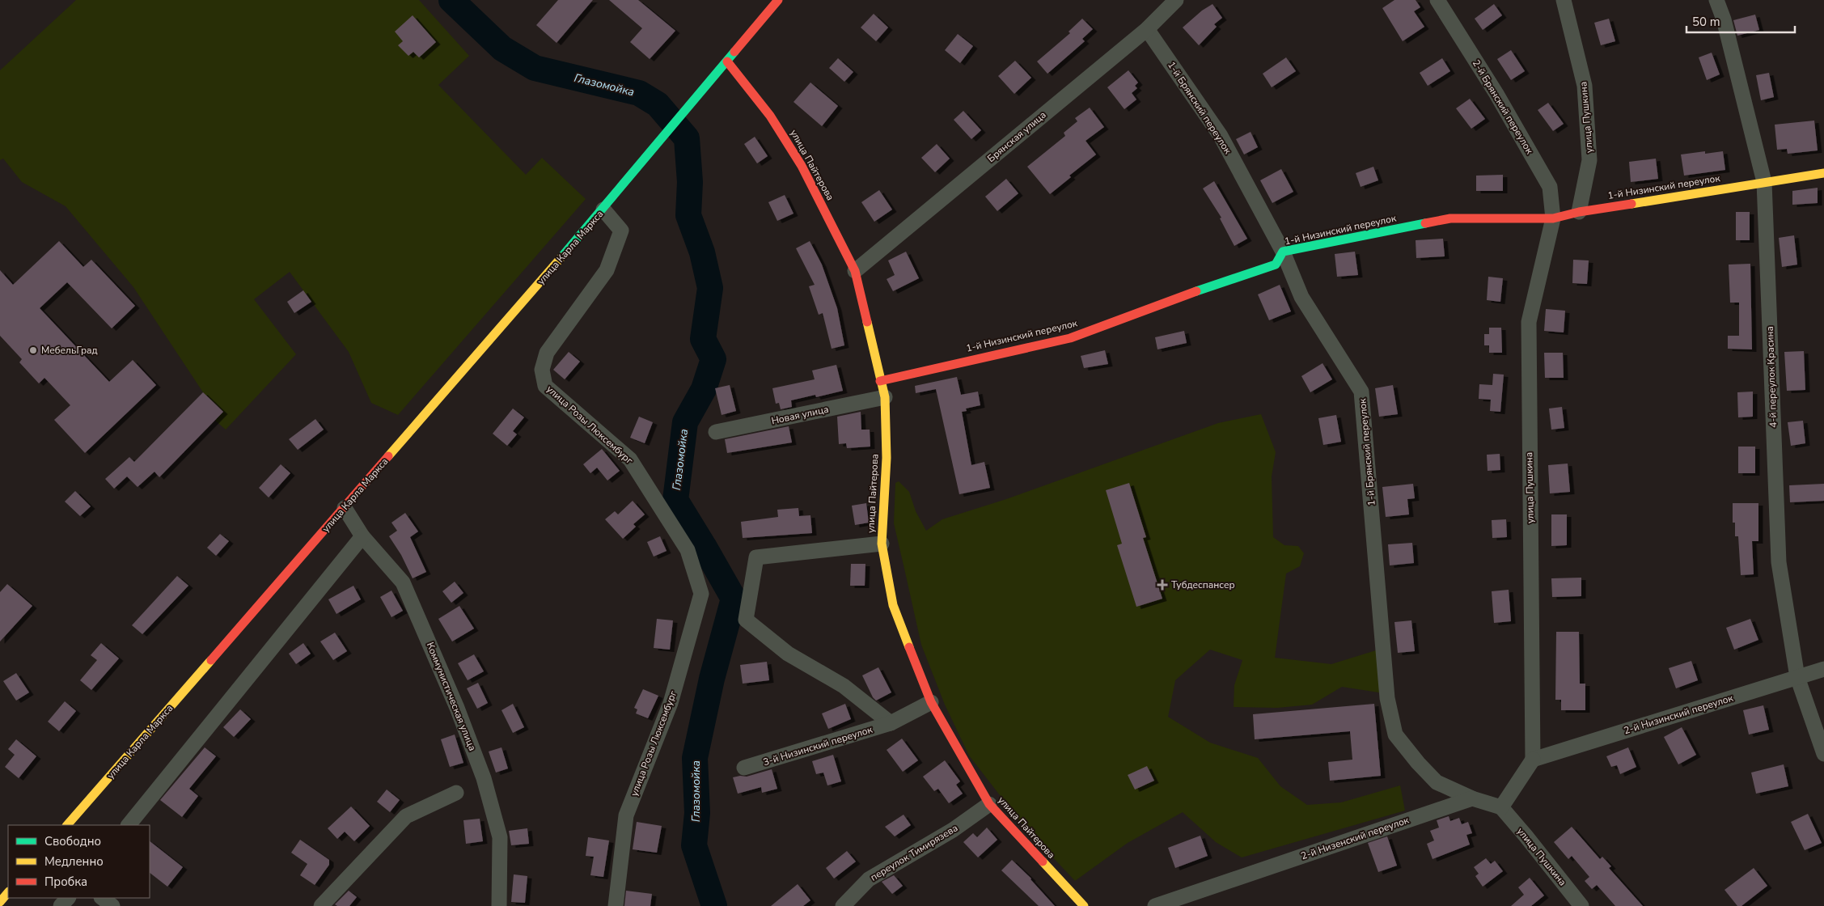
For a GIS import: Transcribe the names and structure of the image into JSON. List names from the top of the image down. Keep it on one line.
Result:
{"streets":{"main road":["улица Пайтерова","1-й Низинский переулок","улица Карла Маркса"],"street":["2-й Брянский переулок","1-й Брянский переулок","улица Пушкина","Брянская улица","4-й переулок Красина","Новая улица","улица Розы Люксембург","Коммунистическая улица","2-й Низинский переулок","3-й Низинский переулок","2-й Низенский переулок","переулок Тимирязева"]},"crossings":[["2-й Брянский переулок","улица Пушкина"],["2-й Брянский переулок","1-й Низинский переулок"],["1-й Брянский переулок","Брянская улица"],["1-й Брянский переулок","1-й Низинский переулок"],["1-й Брянский переулок","2-й Низенский переулок"],["улица Пушкина","1-й Низинский переулок"],["улица Пушкина","2-й Низинский переулок"],["Брянская улица","улица Пайтерова"],["улица Пайтерова","1-й Низинский переулок"],["улица Пайтерова","улица Карла Маркса"],["улица Пайтерова","Новая улица"],["улица Пайтерова","3-й Низинский переулок"],["улица Пайтерова","переулок Тимирязева"],["1-й Низинский переулок","4-й переулок Красина"],["улица Карла Маркса","улица Розы Люксембург"],["улица Карла Маркса","Коммунистическая улица"],["4-й переулок Красина","2-й Низинский переулок"]],"water":["Глазомойка"],"places":{"other":["МебельГрад"],"health":["Тубдеспансер"]},"legend":["Свободно","Медленно","Пробка"],"scale_bar":"50 m"}
